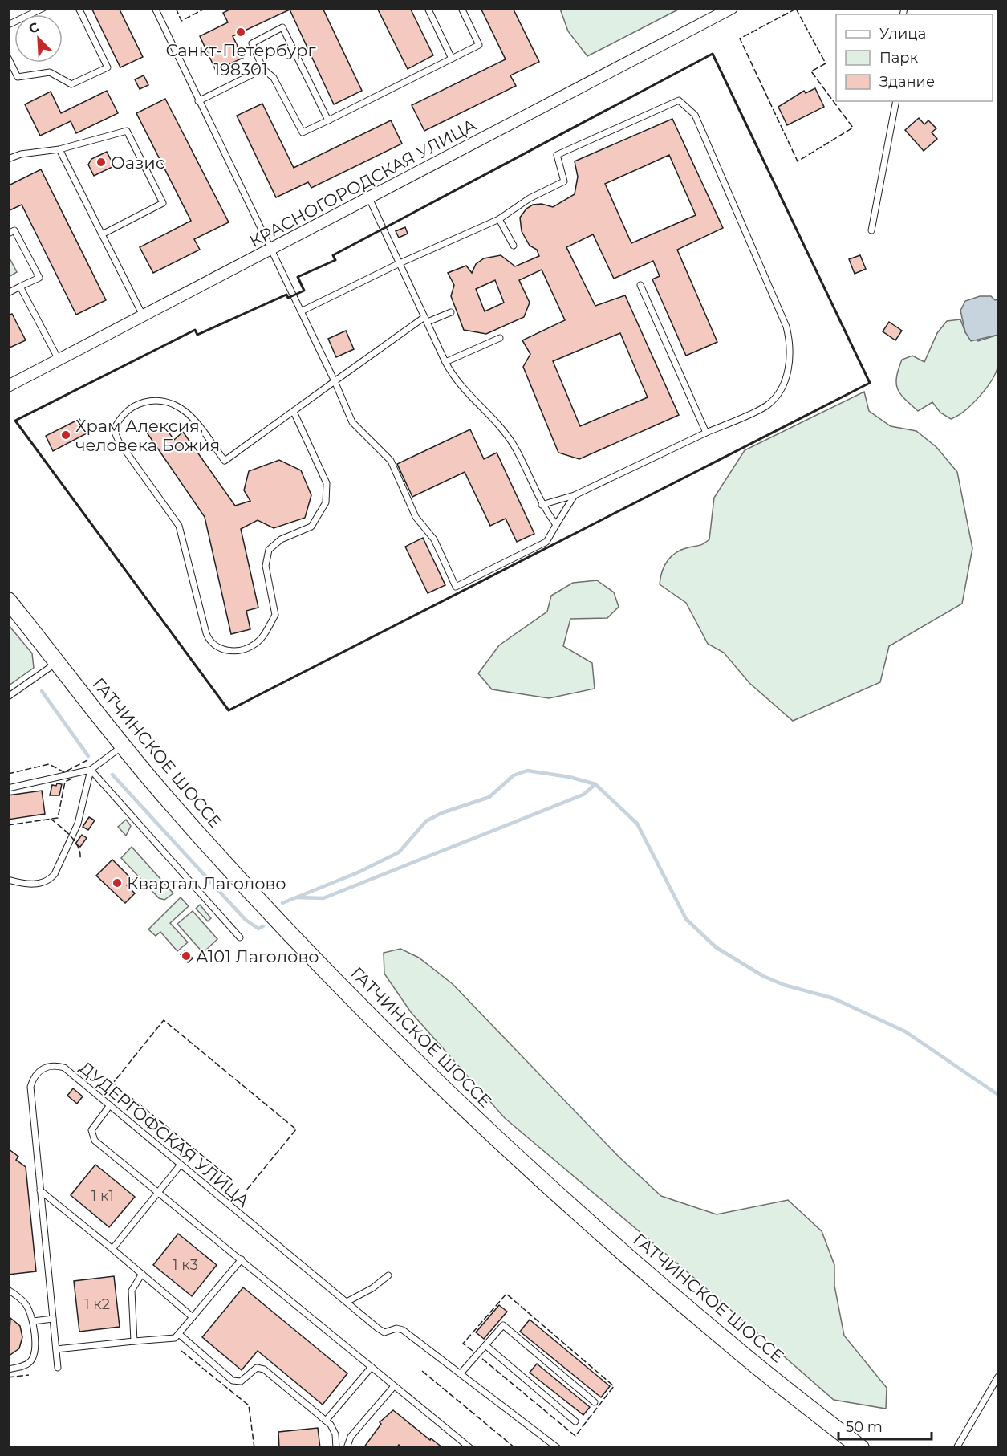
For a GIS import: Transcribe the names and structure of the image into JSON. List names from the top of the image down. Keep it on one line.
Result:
{"streets":{"main road":["ГАТЧИНСКОЕ ШОССЕ"],"street":["КРАСНОГОРОДСКАЯ УЛИЦА"],"lane":["ДУДЕРГОФСКАЯ УЛИЦА"]},"places":["Санкт-Петербург 198301","Оазис","Храм Алексия, человека Божия","Квартал Лаголово","А101 Лаголово"],"house_numbers":["1 к1","1 к3","1 к2"],"legend":["Улица","Парк","Здание"],"scale_bar":"50 m","north":"top left"}
